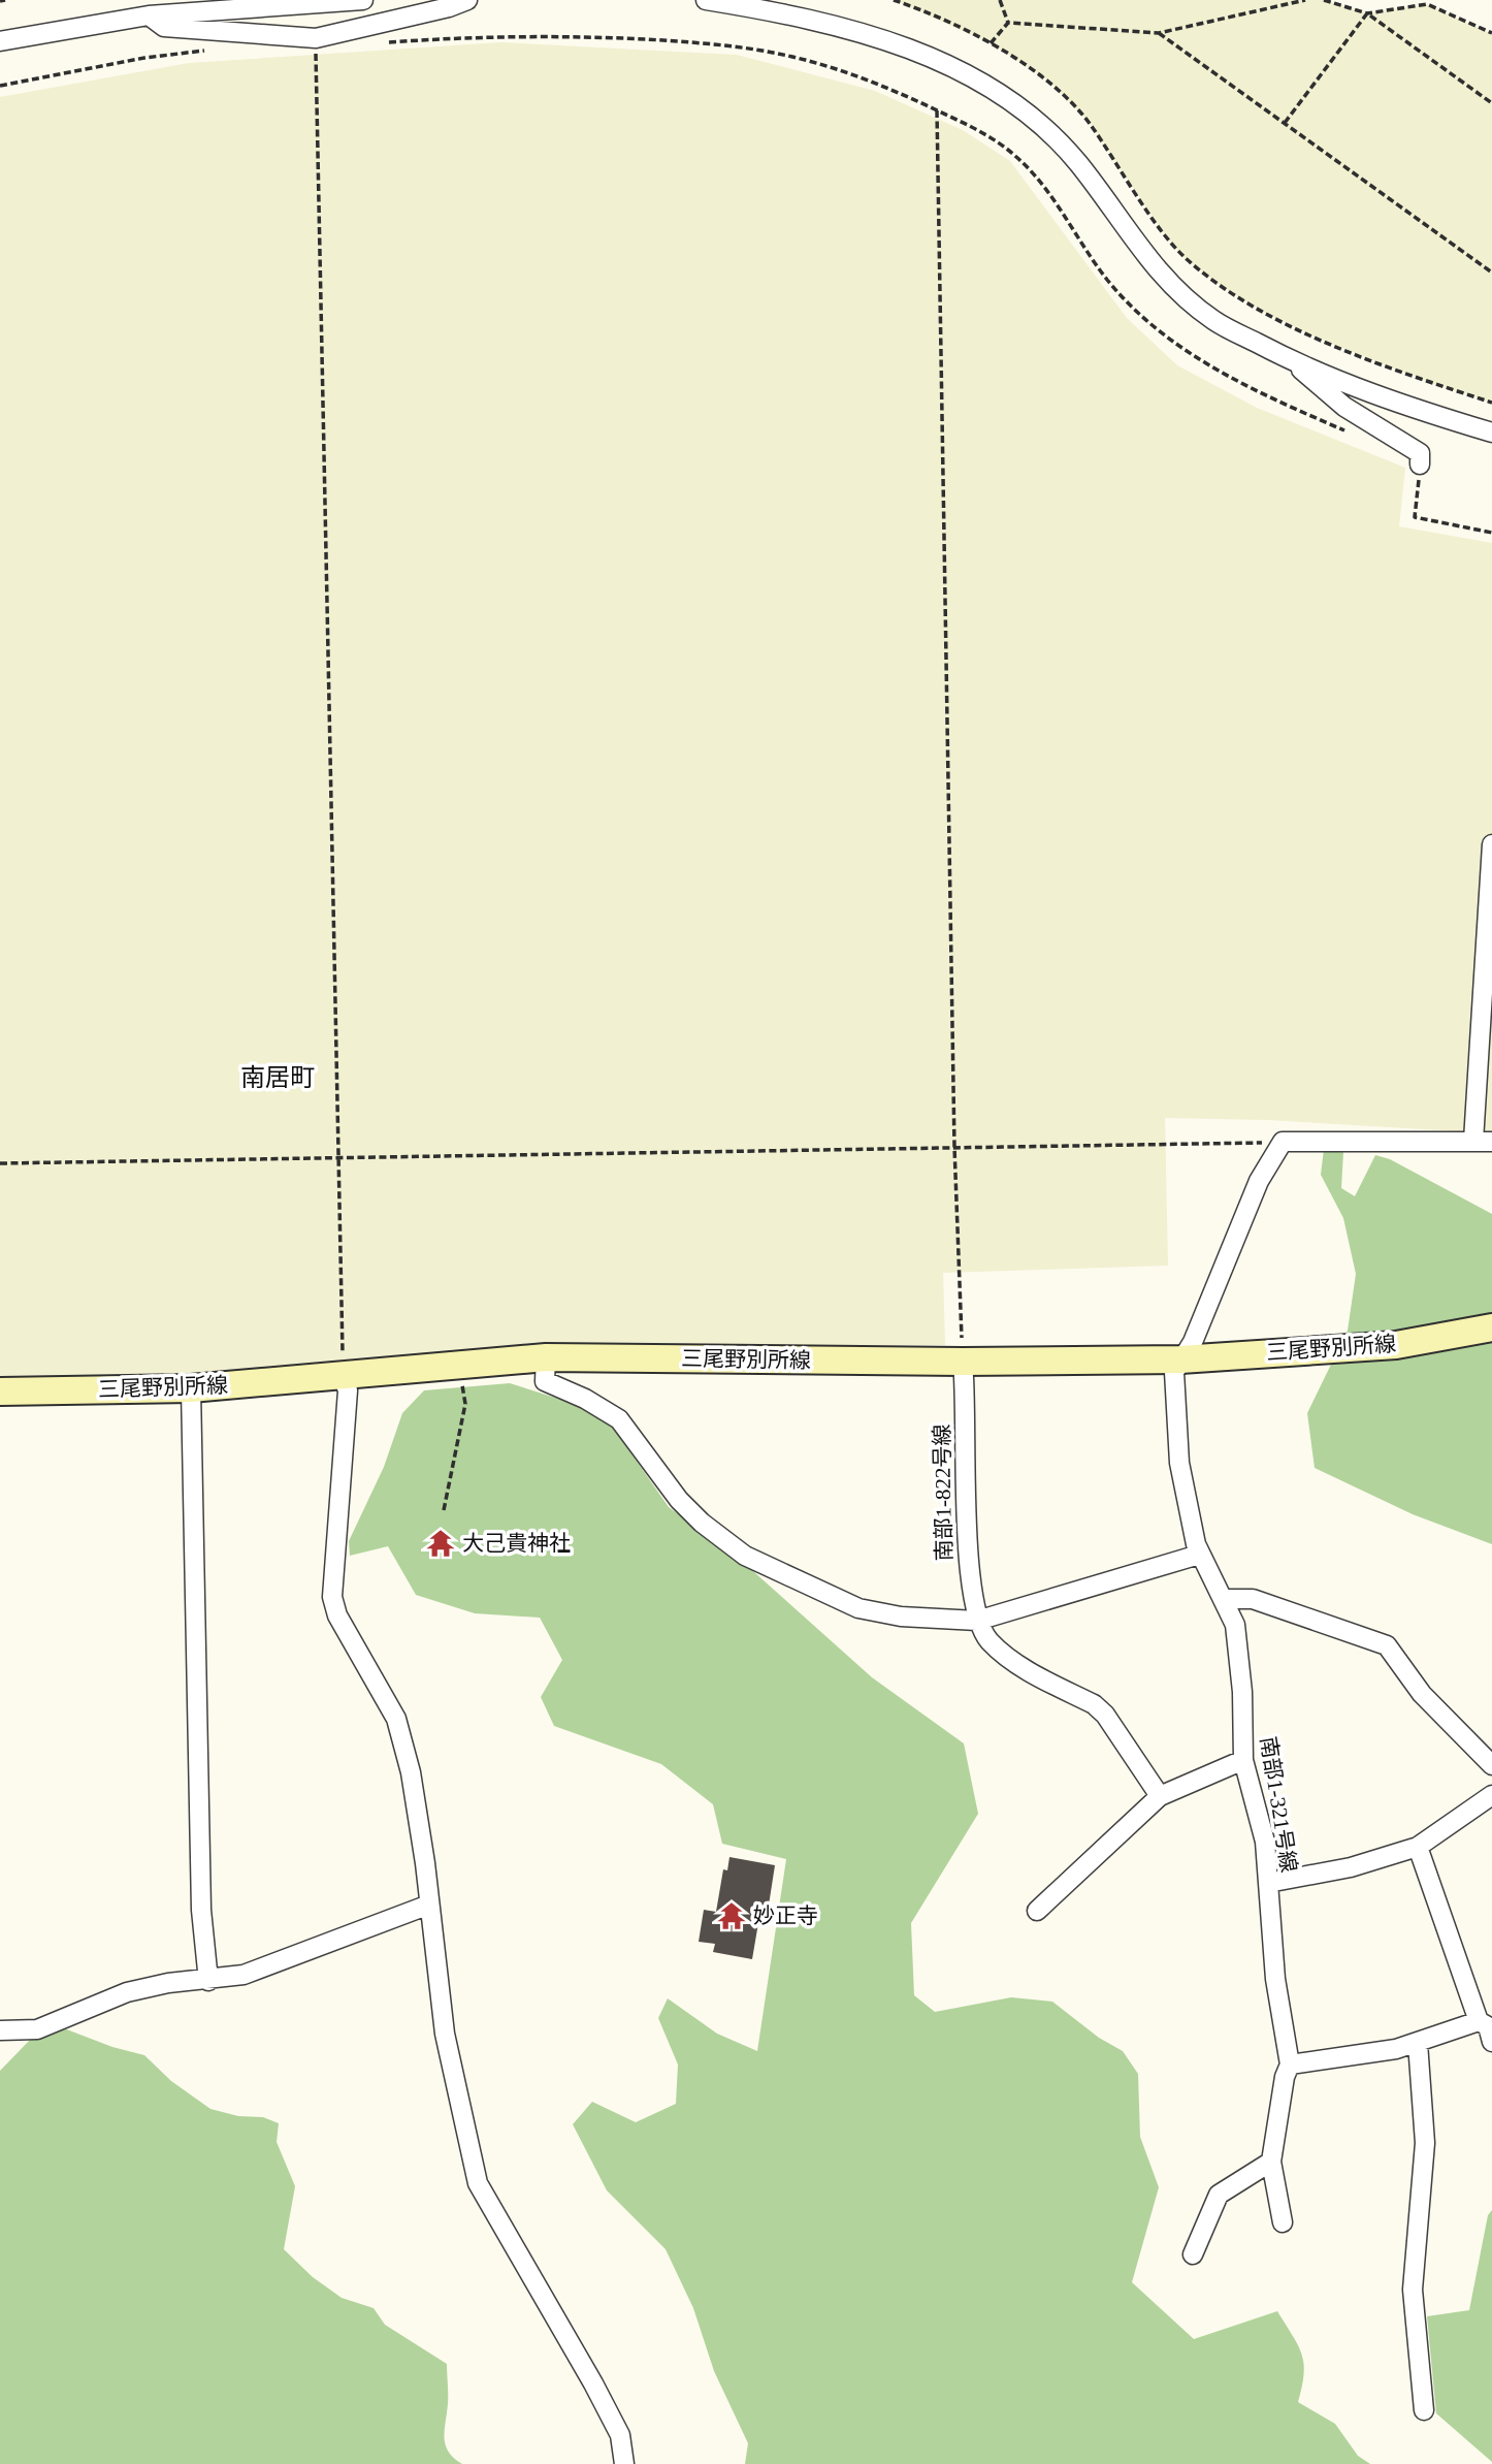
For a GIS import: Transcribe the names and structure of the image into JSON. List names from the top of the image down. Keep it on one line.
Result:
{"streets":{"main road":["三尾野別所線"],"street":["南部1-822号線","南部1-321号線"]},"crossings":[["三尾野別所線","南部1-822号線"],["三尾野別所線","南部1-321号線"]],"districts":["南居町"],"places":{"temple":["大己貴神社","妙正寺"]}}
